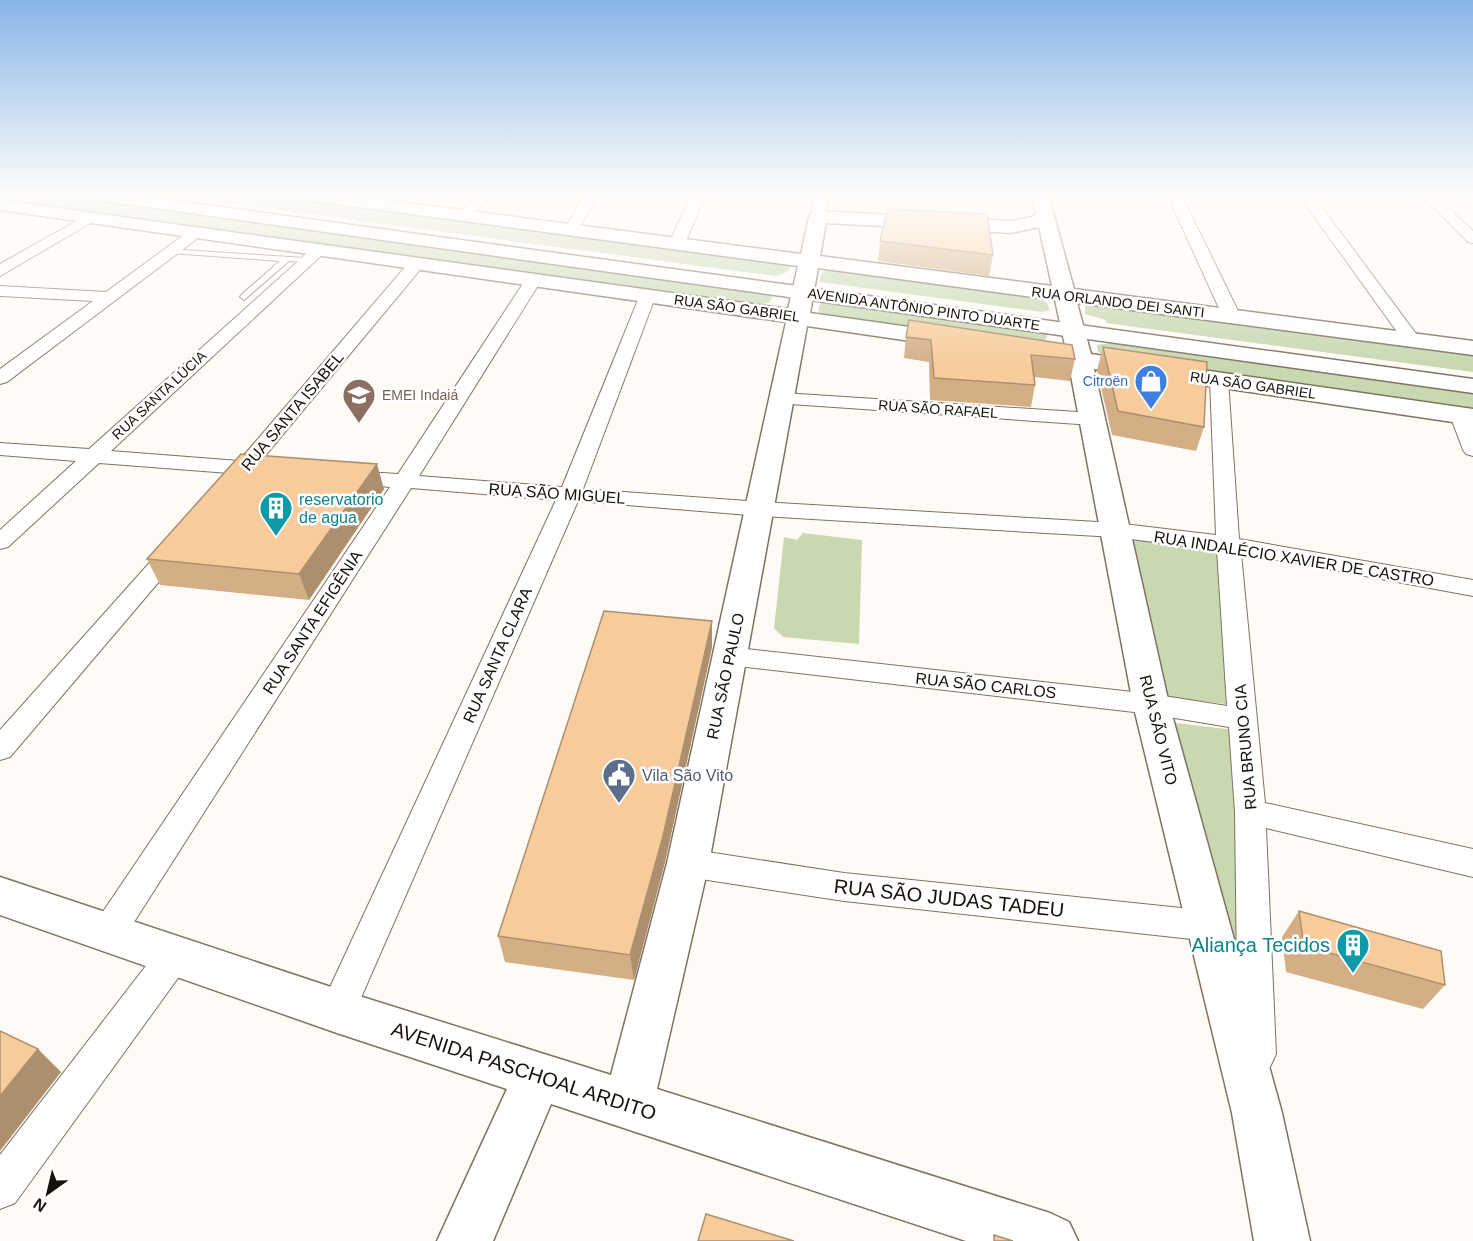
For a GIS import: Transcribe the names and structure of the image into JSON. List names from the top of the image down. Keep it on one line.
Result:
{"streets":{"main road":["RUA ORLANDO DEI SANTI","RUA SÃO GABRIEL","AVENIDA ANTÔNIO PINTO DUARTE","RUA SÃO PAULO","RUA SÃO VITO","AVENIDA PASCHOAL ARDITO"],"street":["RUA SANTA LÚCIA","RUA SÃO RAFAEL","RUA SANTA ISABEL","RUA SÃO MIGUEL","RUA INDALÉCIO XAVIER DE CASTRO","RUA SANTA EFIGÊNIA","RUA SANTA CLARA","RUA SÃO CARLOS","RUA BRUNO CIA","RUA SÃO JUDAS TADEU"]},"crossings":[["RUA ORLANDO DEI SANTI","RUA SÃO PAULO"],["RUA ORLANDO DEI SANTI","RUA SÃO VITO"],["RUA SÃO GABRIEL","RUA SANTA LÚCIA"],["RUA SÃO GABRIEL","RUA SANTA ISABEL"],["RUA SÃO GABRIEL","RUA SANTA EFIGÊNIA"],["RUA SÃO GABRIEL","RUA SANTA CLARA"],["RUA SÃO GABRIEL","RUA SÃO PAULO"],["RUA SÃO GABRIEL","RUA SÃO VITO"],["RUA SÃO GABRIEL","RUA BRUNO CIA"],["AVENIDA ANTÔNIO PINTO DUARTE","RUA SÃO PAULO"],["AVENIDA ANTÔNIO PINTO DUARTE","RUA SÃO VITO"],["RUA SÃO RAFAEL","RUA SÃO PAULO"],["RUA SÃO RAFAEL","RUA SÃO VITO"],["RUA SÃO MIGUEL","RUA INDALÉCIO XAVIER DE CASTRO"],["RUA SÃO MIGUEL","RUA SANTA EFIGÊNIA"],["RUA SÃO MIGUEL","RUA SANTA CLARA"],["RUA SÃO MIGUEL","RUA SÃO PAULO"],["RUA SÃO MIGUEL","RUA SÃO VITO"],["RUA INDALÉCIO XAVIER DE CASTRO","RUA SÃO VITO"],["RUA INDALÉCIO XAVIER DE CASTRO","RUA BRUNO CIA"],["RUA SANTA EFIGÊNIA","AVENIDA PASCHOAL ARDITO"],["RUA SANTA CLARA","AVENIDA PASCHOAL ARDITO"],["RUA SÃO PAULO","RUA SÃO CARLOS"],["RUA SÃO PAULO","RUA SÃO JUDAS TADEU"],["RUA SÃO PAULO","AVENIDA PASCHOAL ARDITO"],["RUA SÃO CARLOS","RUA SÃO VITO"],["RUA SÃO CARLOS","RUA BRUNO CIA"],["RUA SÃO VITO","RUA BRUNO CIA"],["RUA SÃO VITO","RUA SÃO JUDAS TADEU"]],"places":{"shop":["Citroën"],"school or university":["EMEI Indaiá"],"building":["reservatorio de agua","Aliança Tecidos"],"public building":["Vila São Vito"]},"north":"bottom left"}
